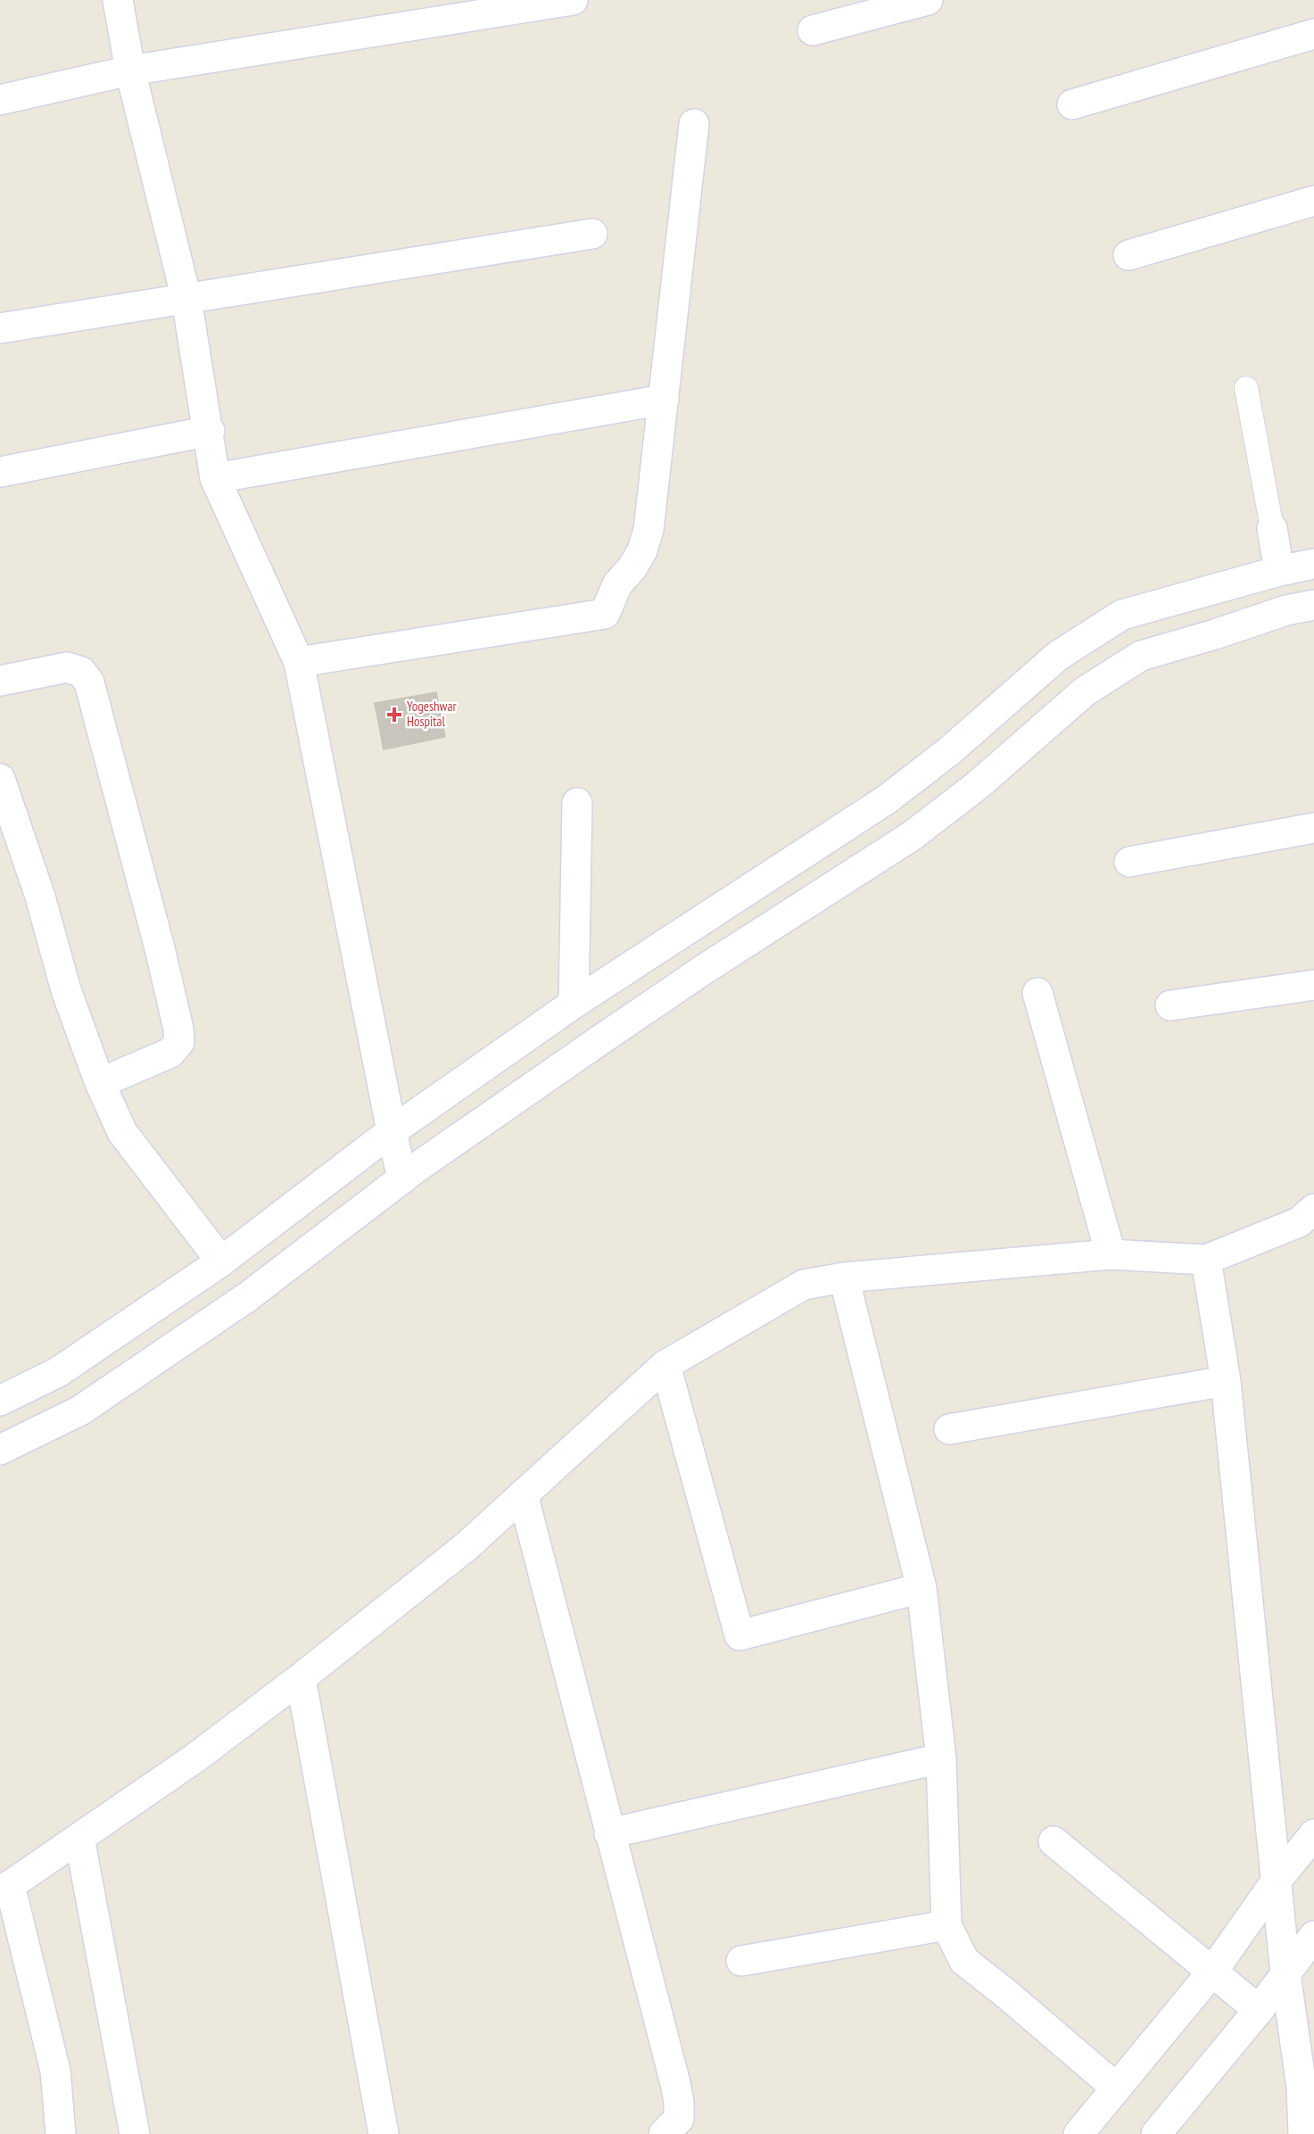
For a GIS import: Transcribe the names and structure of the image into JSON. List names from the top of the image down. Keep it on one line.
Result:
{"places":{"health":["Yogeshwar Hospital"]}}
